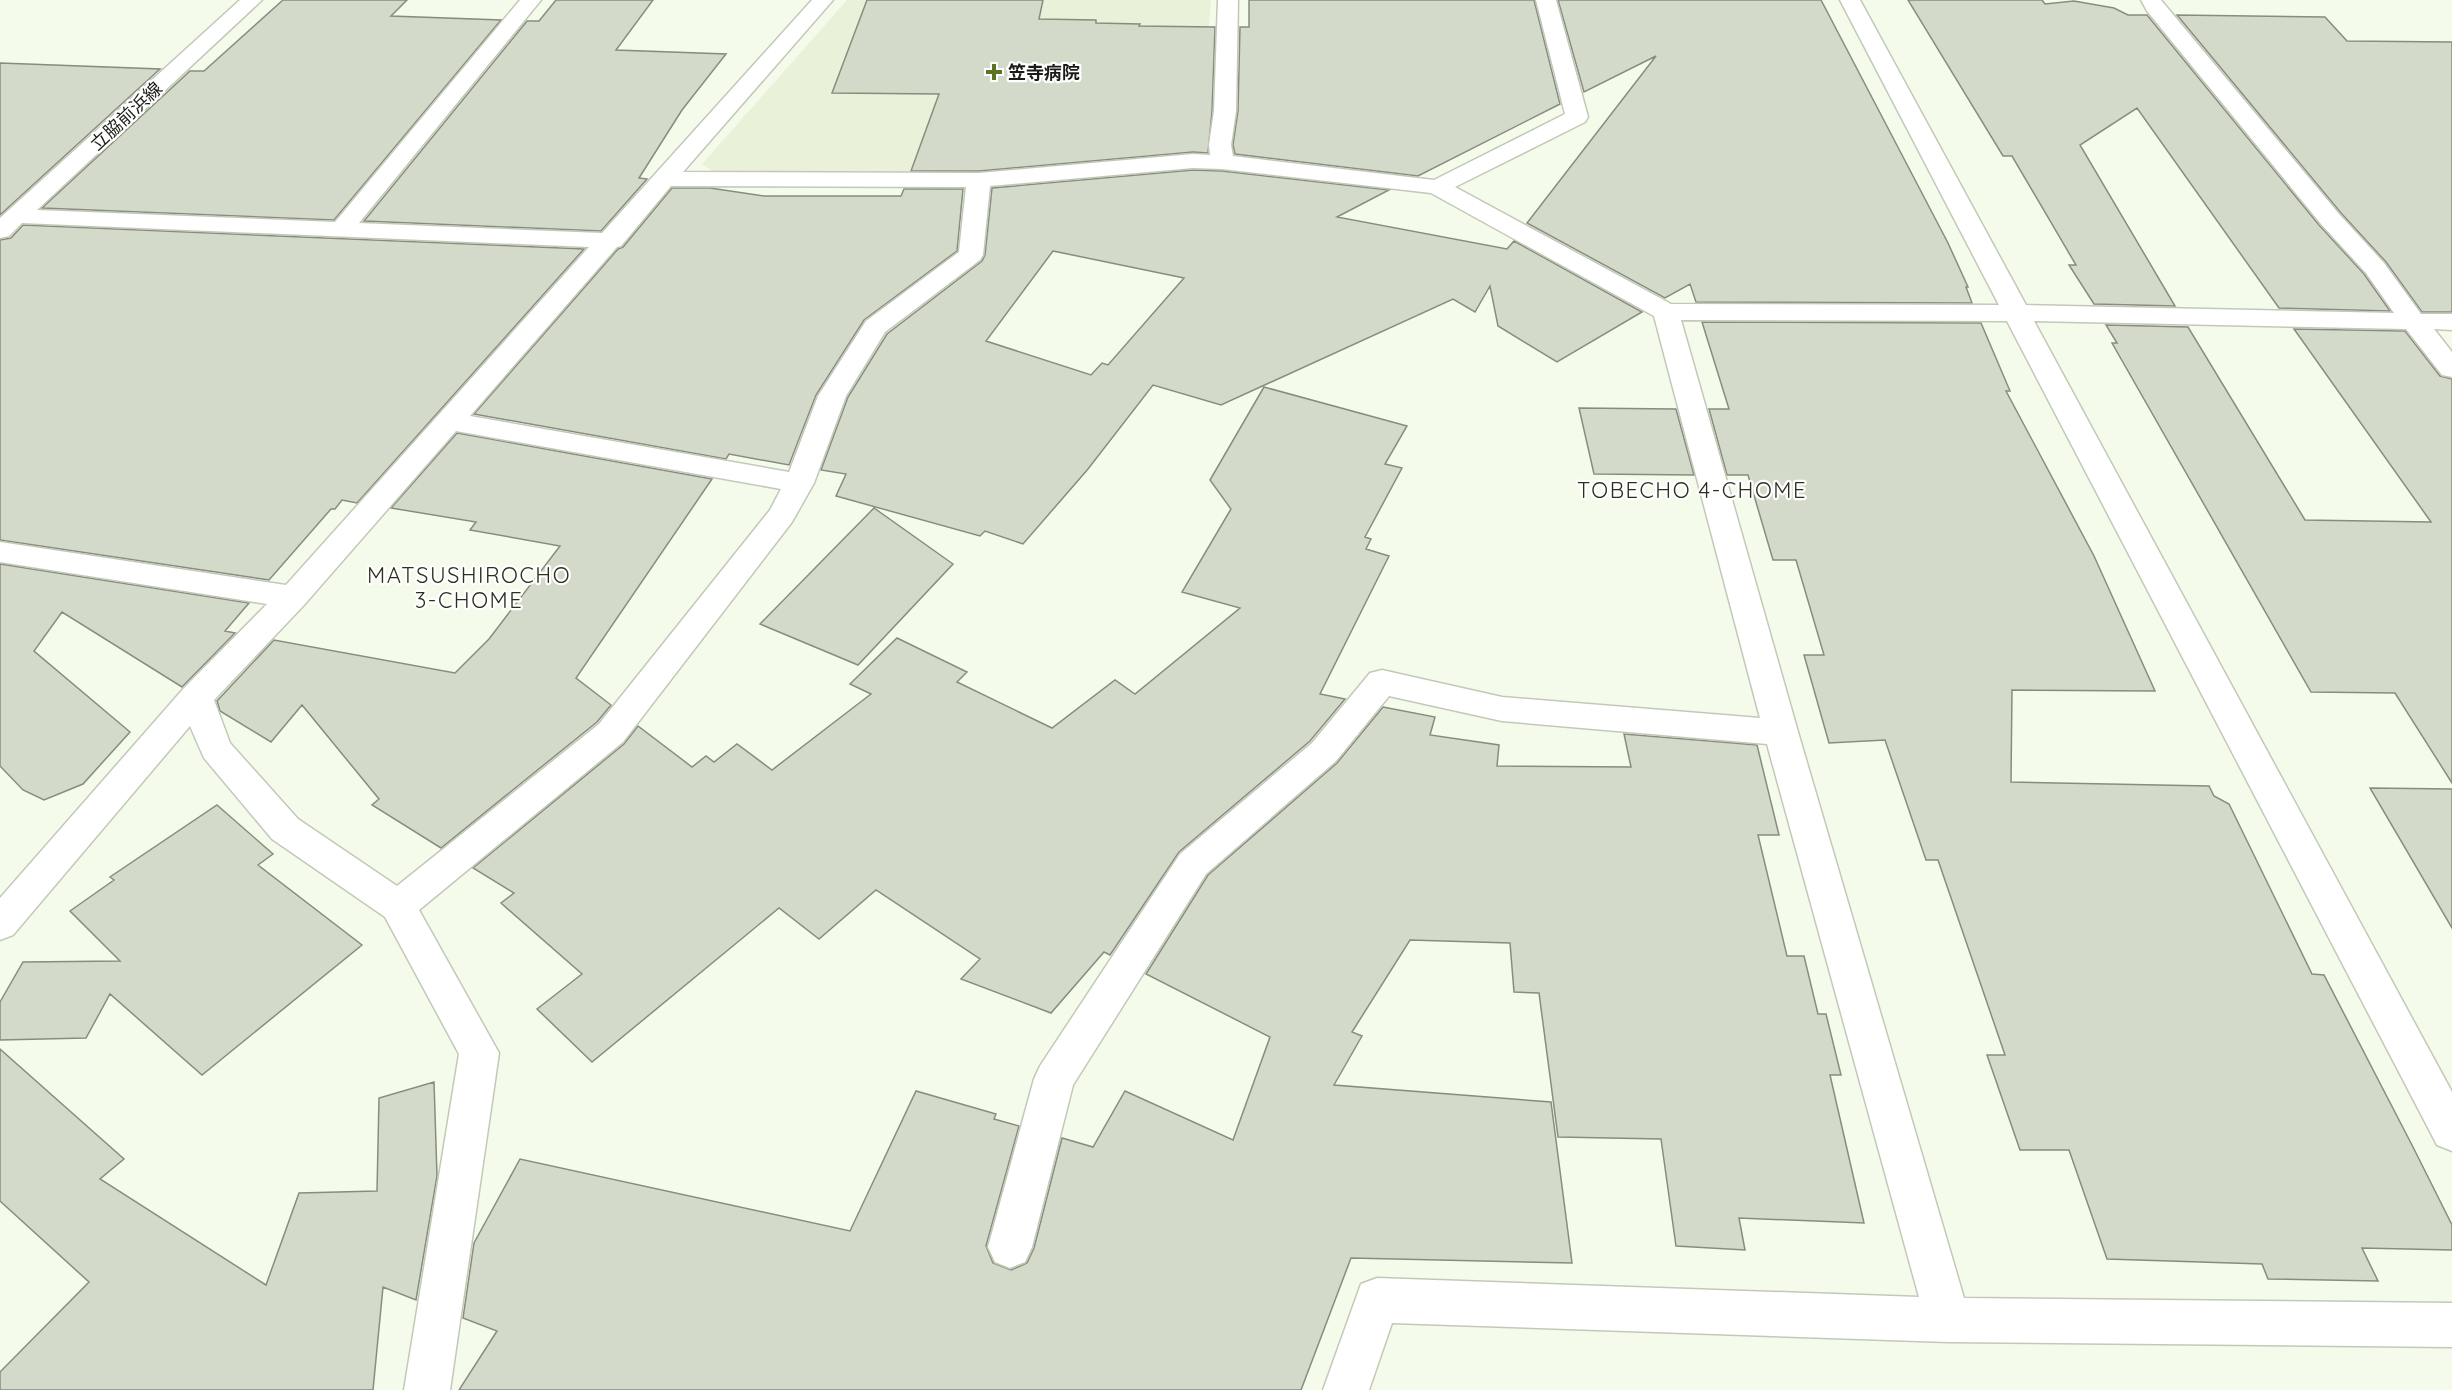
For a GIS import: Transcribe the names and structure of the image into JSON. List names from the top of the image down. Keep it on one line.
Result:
{"streets":{"street":["立脇前浜線"]},"districts":["TOBECHO 4-CHOME","MATSUSHIROCHO 3-CHOME"],"places":{"health":["笠寺病院"]}}
